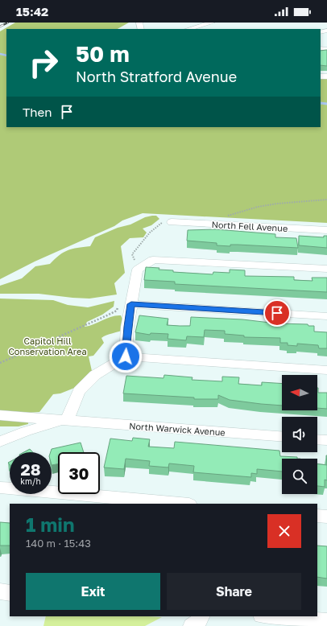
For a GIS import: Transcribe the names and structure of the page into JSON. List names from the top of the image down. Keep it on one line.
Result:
{"streets":{"street":["North Fell Avenue","North Warwick Avenue"]},"parks":["Capitol Hill Conservation Area"],"north":"left","page":{"status":"15:42","turn":["50 m","North Stratford Avenue"],"then":"Then","speed":"28 km/h","limit":"30","heading":["1 min","140 m · 15:43"],"buttons":["Exit","Share"]}}
